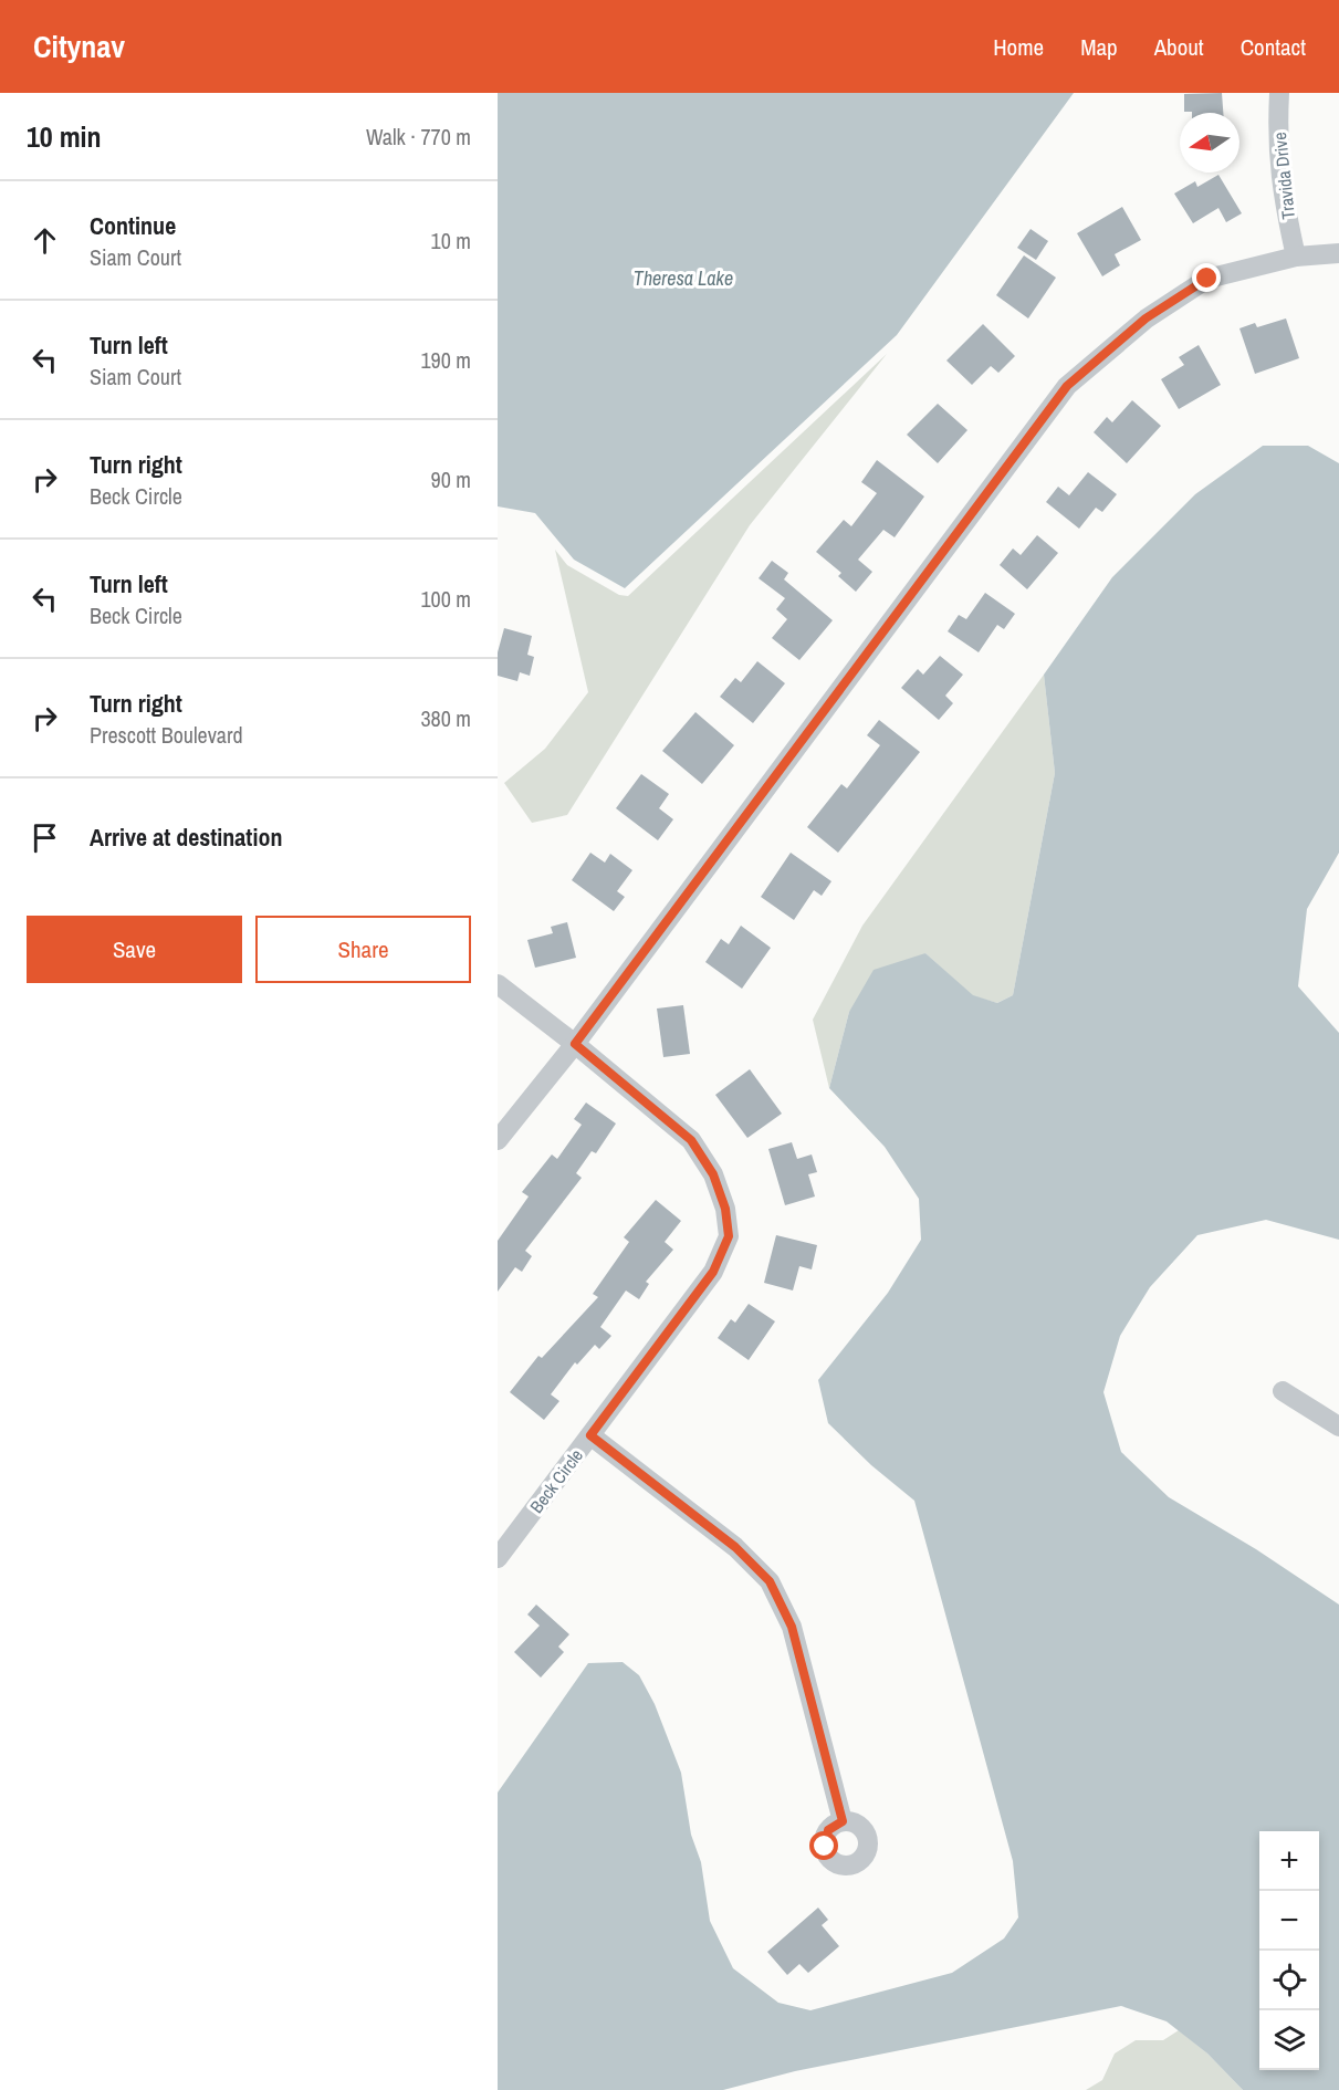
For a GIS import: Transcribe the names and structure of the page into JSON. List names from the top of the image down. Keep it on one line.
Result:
{"streets":{"street":["Travida Drive","Beck Circle"]},"water":["Theresa Lake"],"north":"left","page":{"header":"Citynav","nav":["Home","Map","About","Contact"],"heading":["10 min","Walk · 770 m"],"list":[["Continue","Siam Court","10 m"],["Turn left","Siam Court","190 m"],["Turn right","Beck Circle","90 m"],["Turn left","Beck Circle","100 m"],["Turn right","Prescott Boulevard","380 m"],"Arrive at destination"],"buttons":["Save","Share"],"map_buttons":["+","−"]}}
